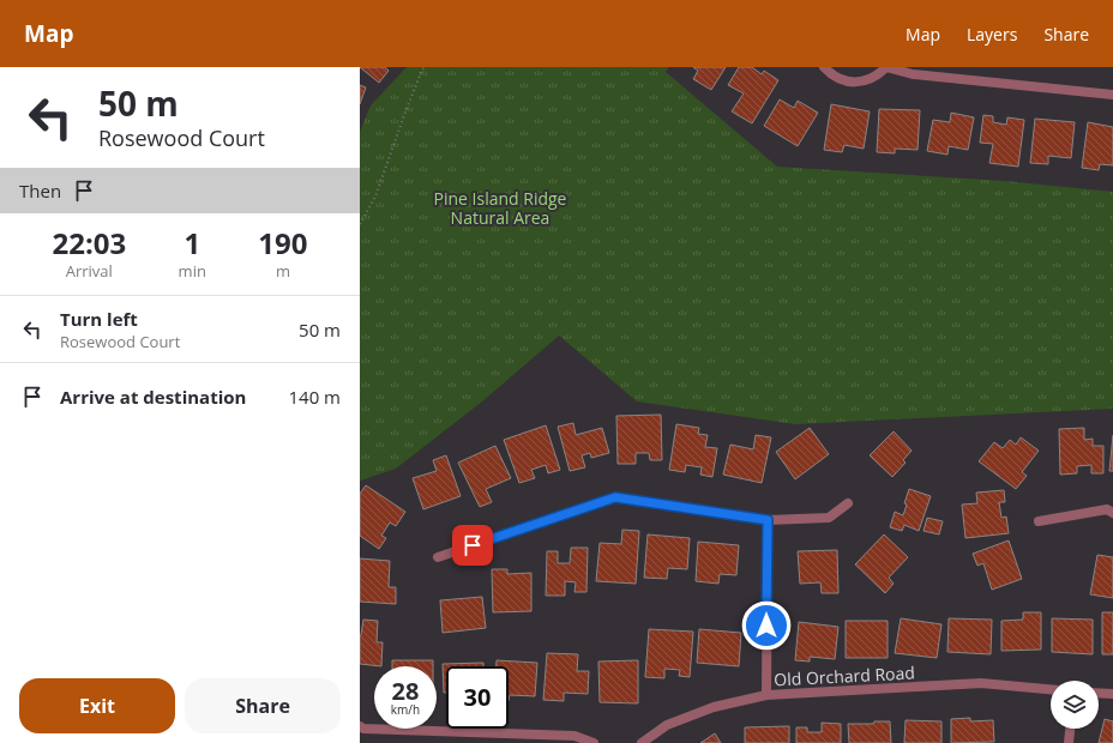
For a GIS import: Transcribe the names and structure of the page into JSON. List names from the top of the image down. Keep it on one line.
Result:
{"streets":{"street":["Old Orchard Road"]},"parks":["Pine Island Ridge Natural Area"],"page":{"header":"Map","nav":["Map","Layers","Share"],"turn":["50 m","Rosewood Court"],"then":"Then","eta":["22:03","Arrival","1","min","190","m"],"list":[{"name":"Turn left","note":"Rosewood Court","value":"50 m"},{"name":"Arrive at destination","value":"140 m"}],"speed":"28 km/h","limit":"30","buttons":["Exit","Share"]}}
